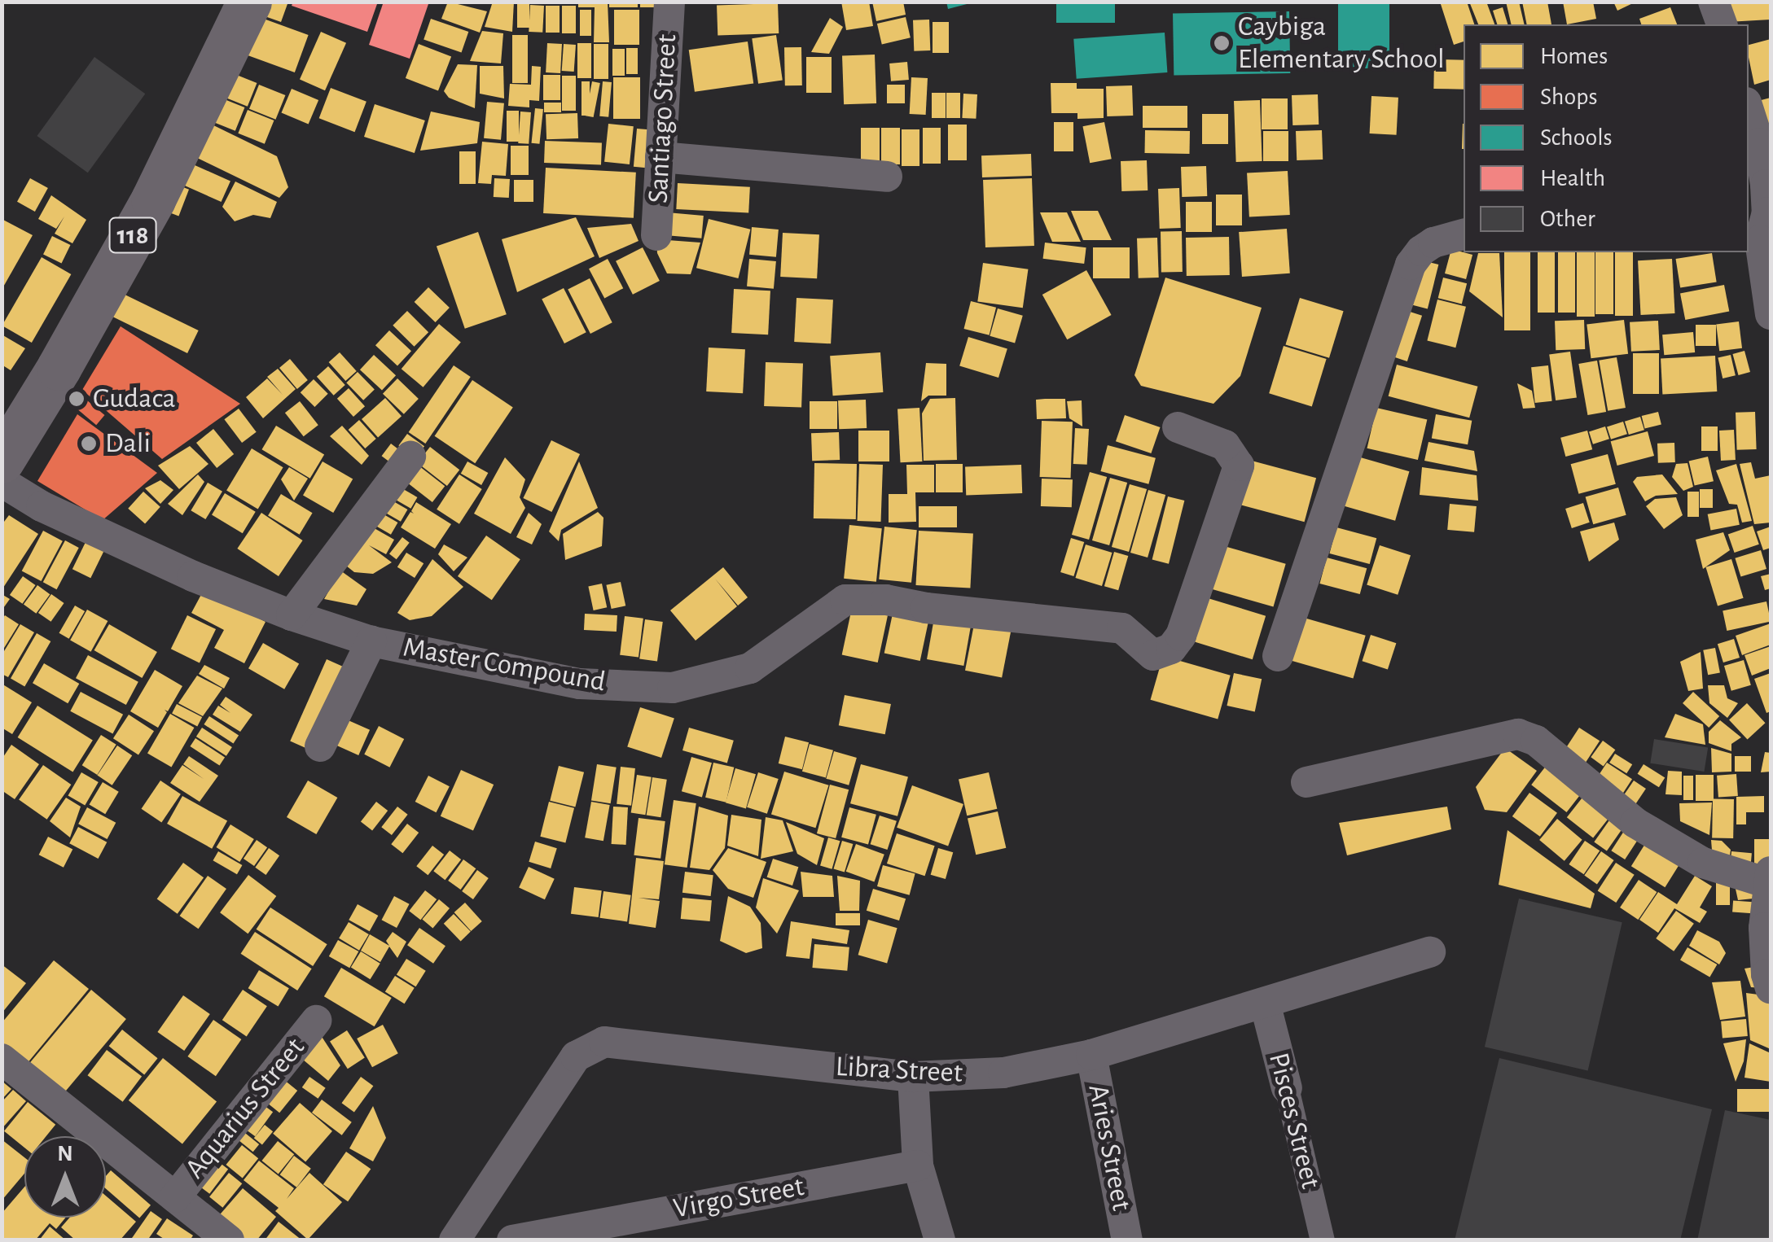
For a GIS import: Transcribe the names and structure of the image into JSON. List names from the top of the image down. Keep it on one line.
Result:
{"streets":{"main road":["118"],"street":["Santiago Street","Master Compound","Libra Street","Aquarius Street","Pisces Street","Aries Street","Virgo Street"]},"crossings":[["Libra Street","Pisces Street"],["Libra Street","Aries Street"]],"places":["Caybiga Elementary School","Gudaca","Dali"],"legend":["Homes","Shops","Schools","Health","Other"],"north":"top"}
